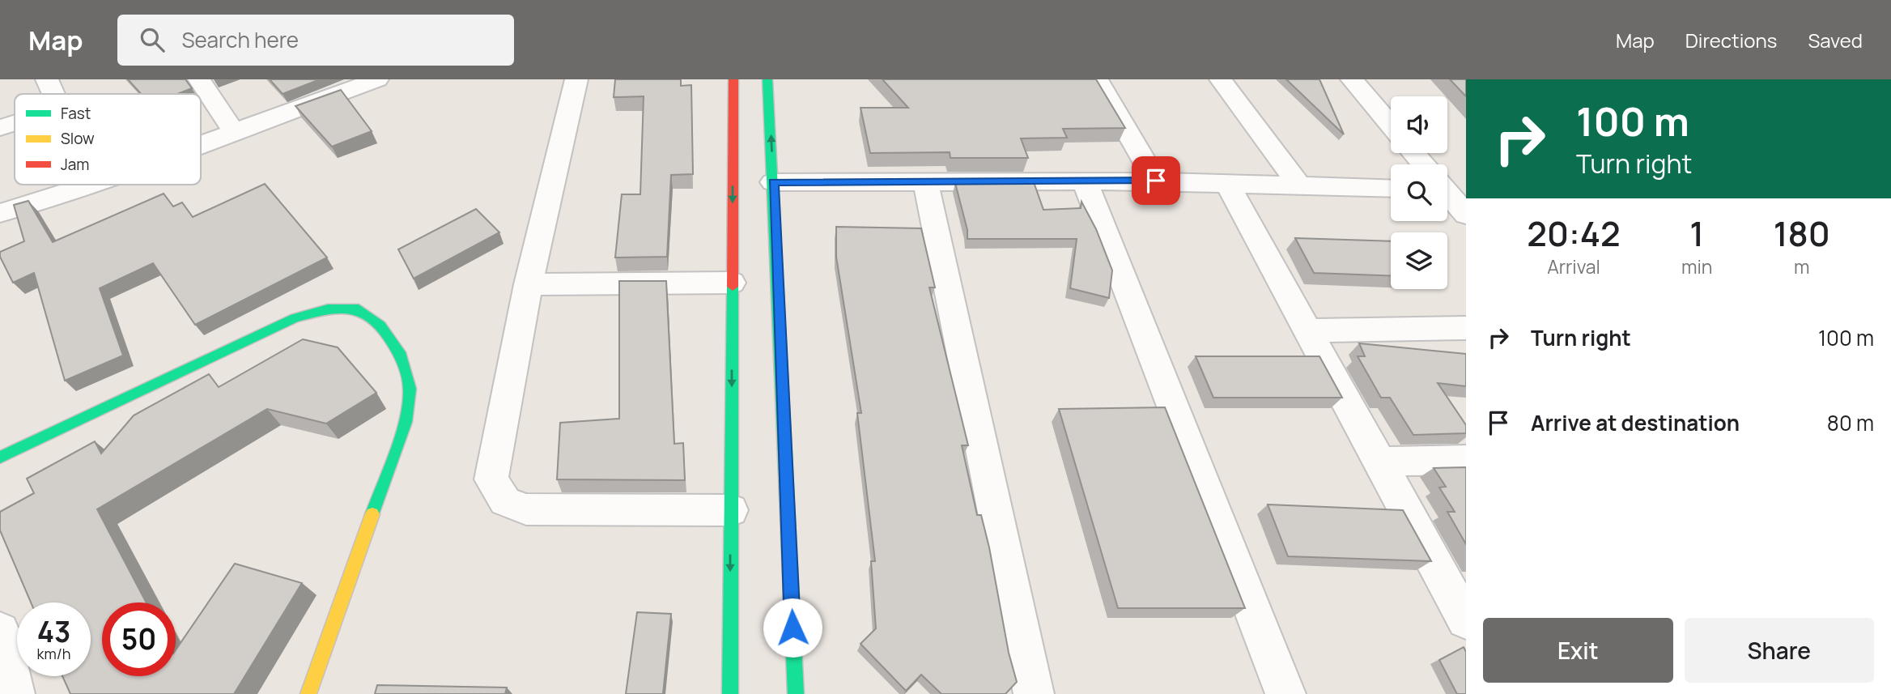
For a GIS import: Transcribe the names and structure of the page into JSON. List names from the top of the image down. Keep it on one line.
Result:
{"legend":["Fast","Slow","Jam"],"page":{"header":"Map","search":"Search here","nav":["Map","Directions","Saved"],"turn":["100 m","Turn right"],"eta":["20:42","Arrival","1","min","180","m"],"list":[{"name":"Turn right","value":"100 m"},{"name":"Arrive at destination","value":"80 m"}],"speed":"43 km/h","limit":"50","buttons":["Exit","Share"]}}
